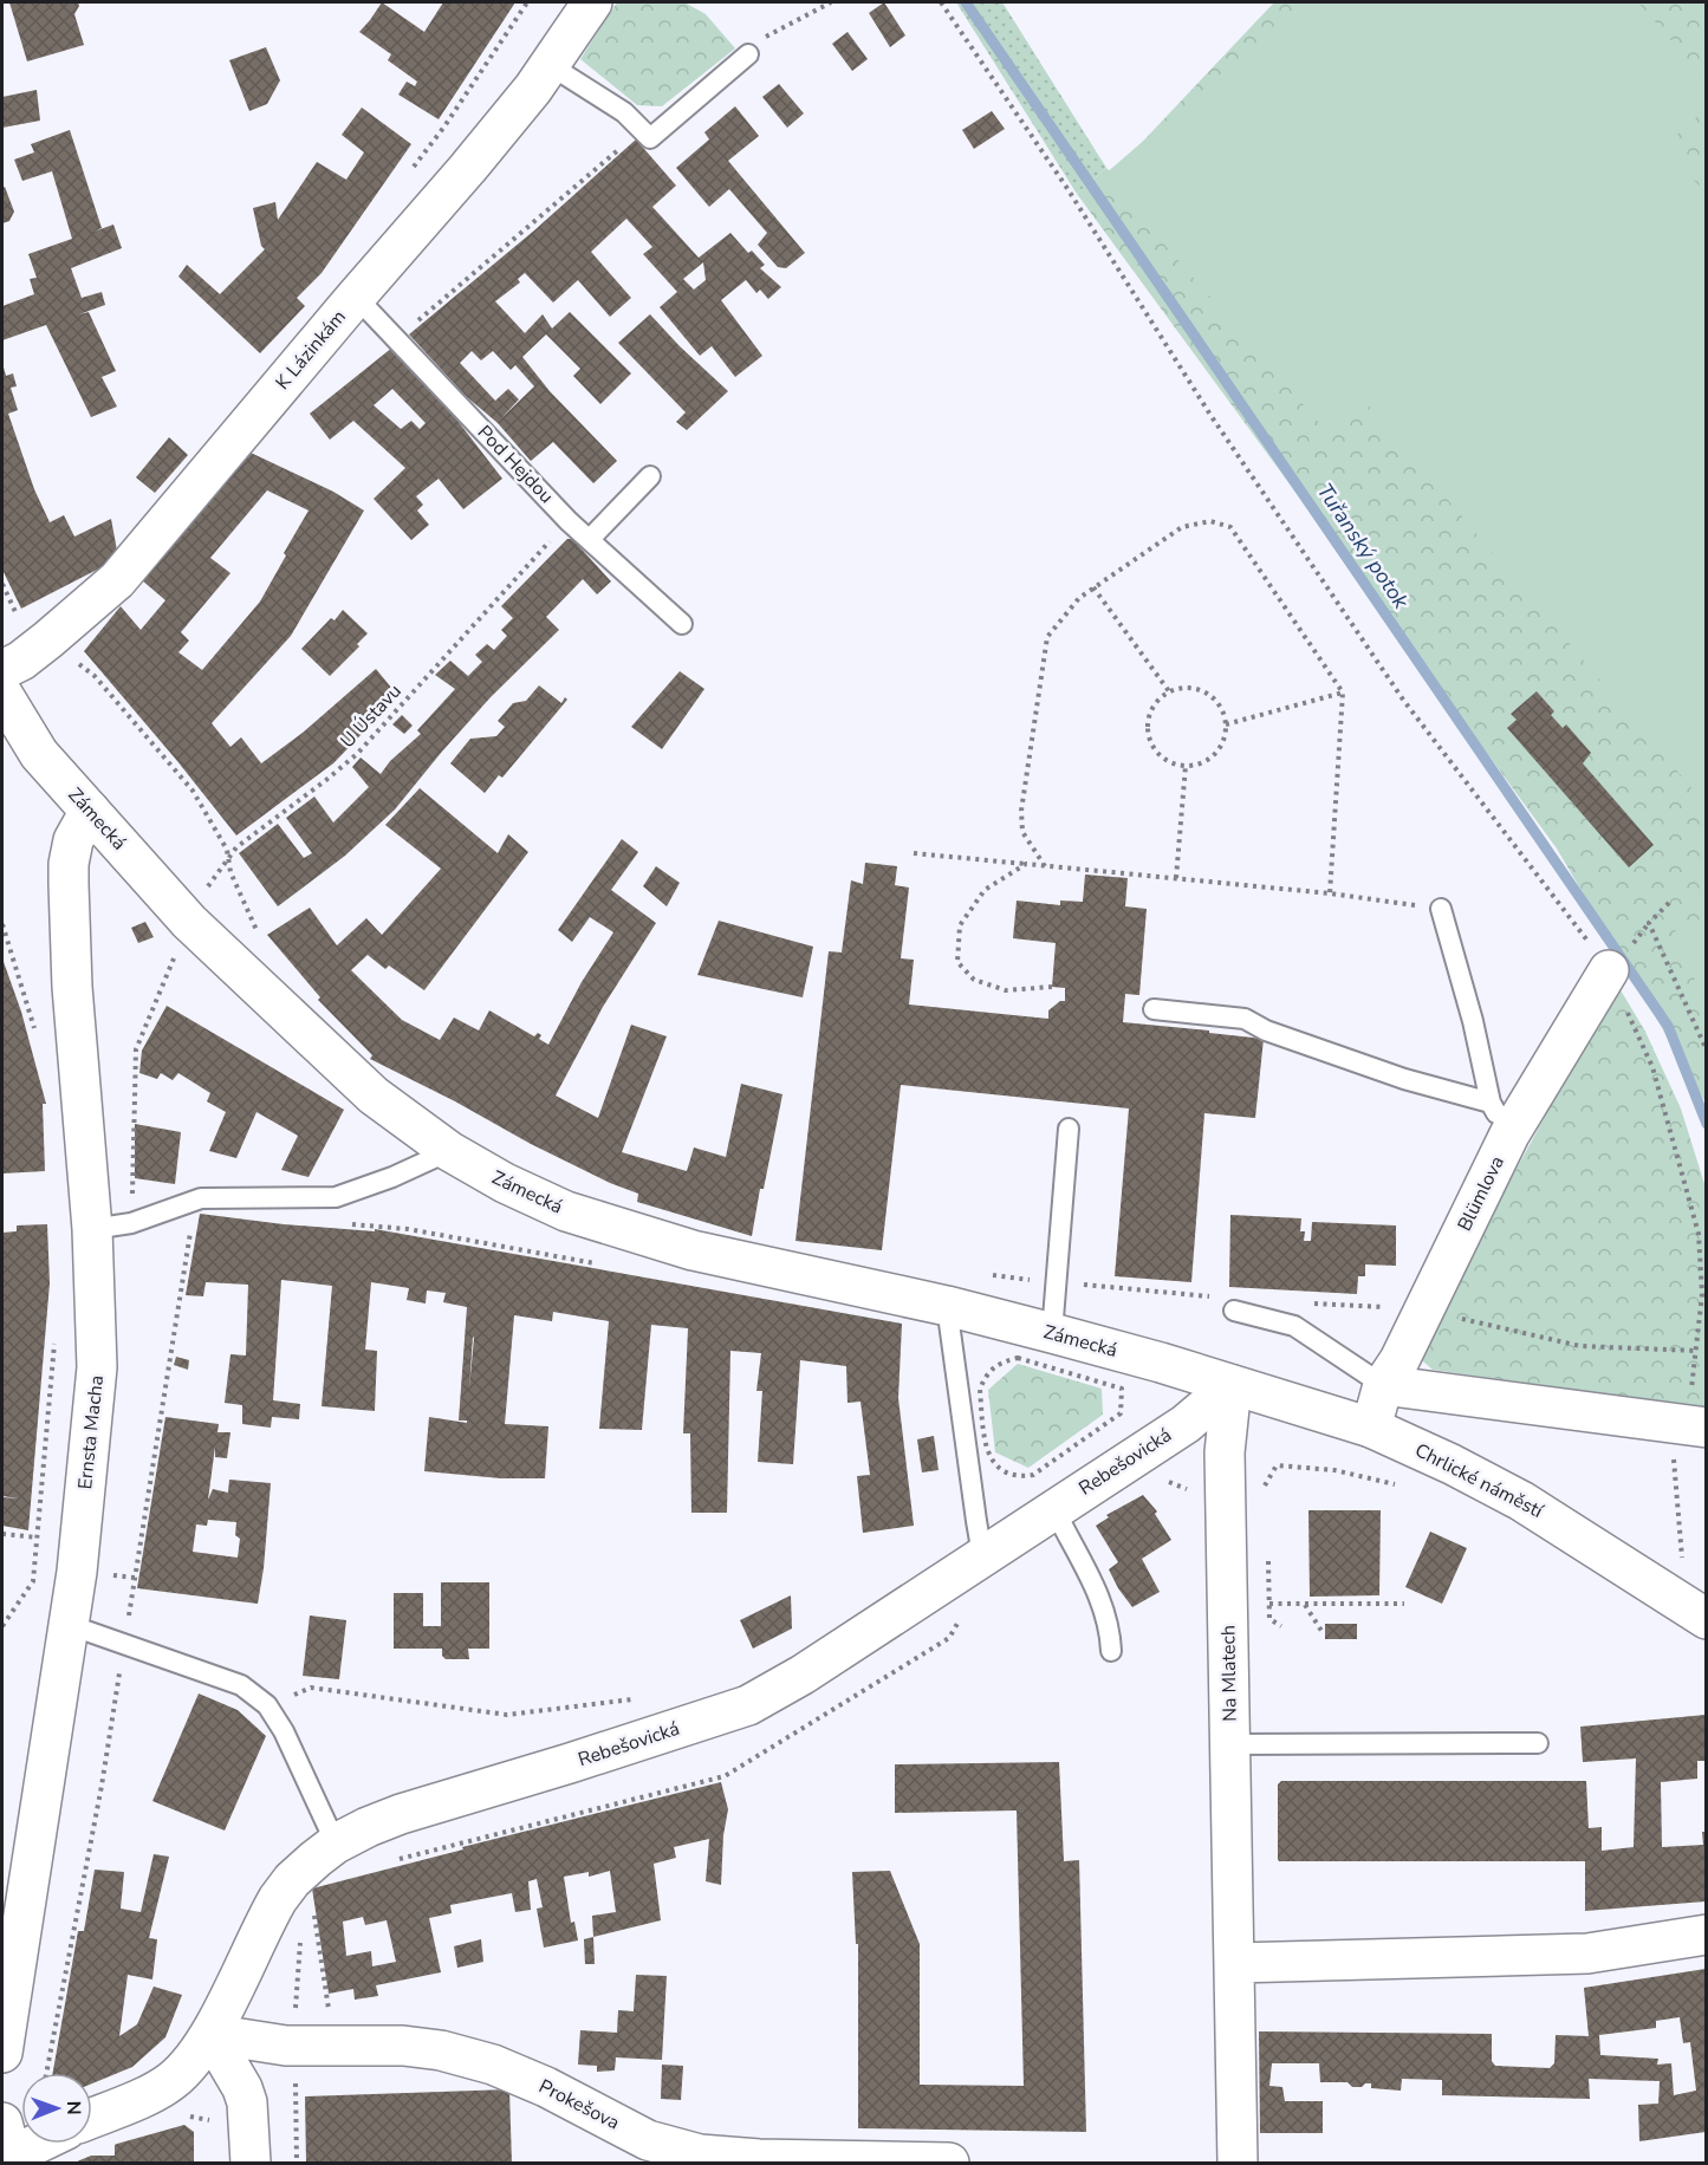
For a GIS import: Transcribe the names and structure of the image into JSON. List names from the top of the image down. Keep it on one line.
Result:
{"streets":{"street":["K Lázinkám","Zámecká","Blümlova","Ernsta Macha","Rebešovická","Chrlické náměstí","Na Mlatech","Prokešova"],"lane":["Pod Hejdou"],"path":["U Ústavu"]},"crossings":[["K Lázinkám","Pod Hejdou"],["Pod Hejdou","U Ústavu"],["U Ústavu","Zámecká"],["Zámecká","Ernsta Macha"],["Zámecká","Rebešovická"],["Zámecká","Chrlické náměstí"],["Zámecká","Na Mlatech"],["Blümlova","Chrlické náměstí"],["Rebešovická","Chrlické náměstí"],["Rebešovická","Na Mlatech"],["Rebešovická","Prokešova"],["Chrlické náměstí","Na Mlatech"]],"water":["Tuřanský potok"],"north":"right"}
